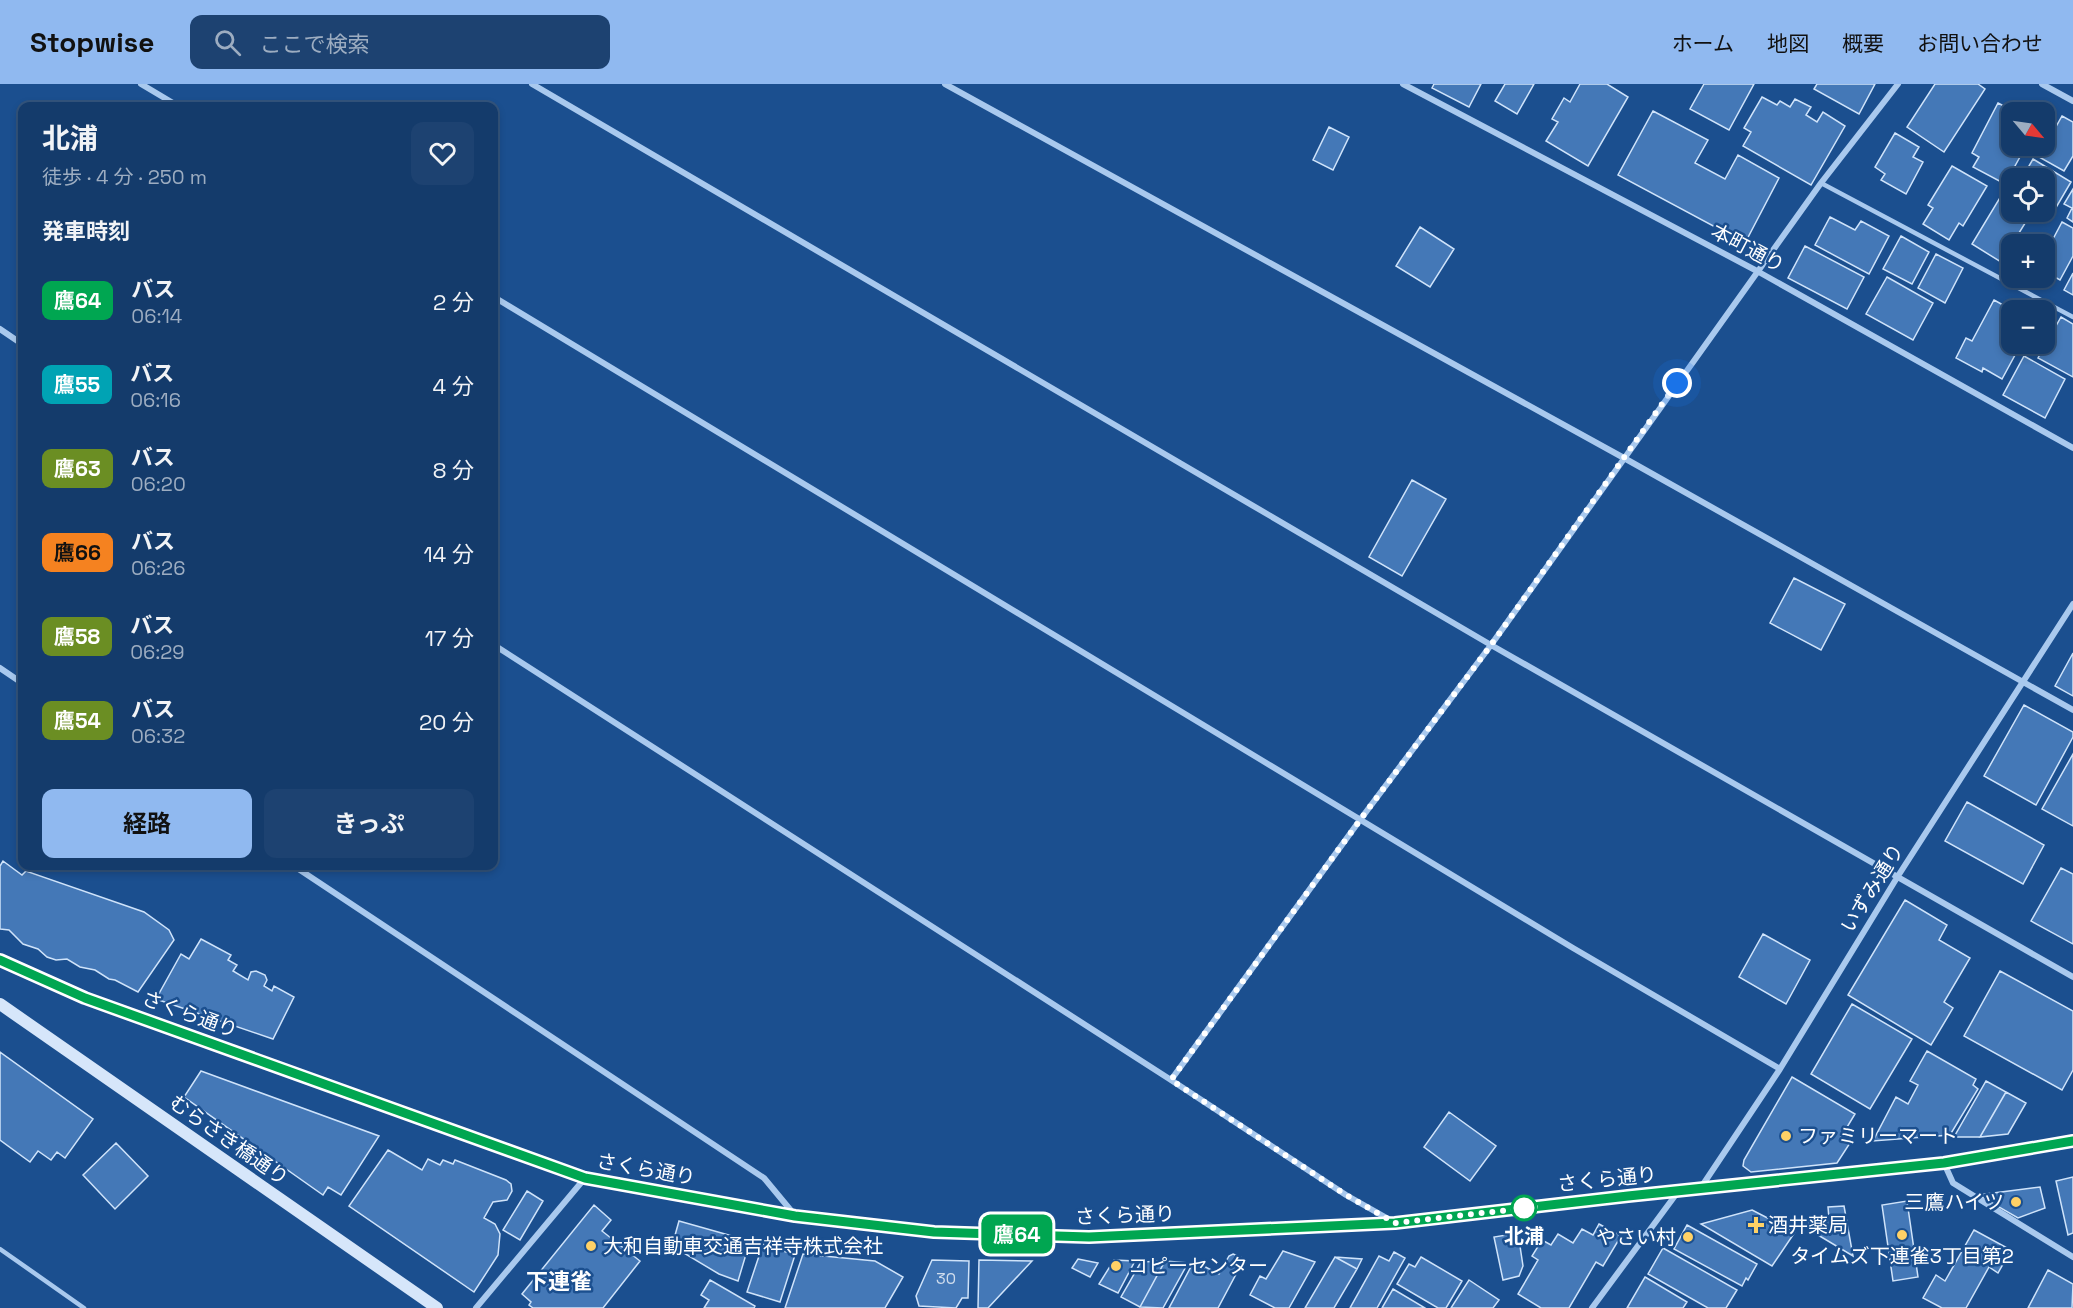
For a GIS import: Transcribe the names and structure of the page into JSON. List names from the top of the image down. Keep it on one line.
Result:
{"streets":{"street":["本町通り","いずみ通り","さくら通り","むらさき橋通り"]},"crossings":[["いずみ通り","さくら通り"]],"districts":["下連雀"],"places":{"other":["ファミリーマート","三鷹ハイツ","北浦","タイムズ下連雀3丁目第2","やさい村","大和自動車交通吉祥寺株式会社","コピーセンター"],"health":["酒井薬局"]},"lines":["bus line 鷹64"],"house_numbers":["30"],"north":"bottom right","page":{"header":"Stopwise","search":"ここで検索","nav":["ホーム","地図","概要","お問い合わせ"],"on_map":"鷹64","map_buttons":["+","−"],"heading":[["北浦","徒歩 · 4 分 · 250 m"],"発車時刻"],"list":[{"mark":"鷹64","name":"バス","note":"06:14","value":"2 分"},{"mark":"鷹55","name":"バス","note":"06:16","value":"4 分"},{"mark":"鷹63","name":"バス","note":"06:20","value":"8 分"},{"mark":"鷹66","name":"バス","note":"06:26","value":"14 分"},{"mark":"鷹58","name":"バス","note":"06:29","value":"17 分"},{"mark":"鷹54","name":"バス","note":"06:32","value":"20 分"}],"buttons":["経路","きっぷ"]}}
